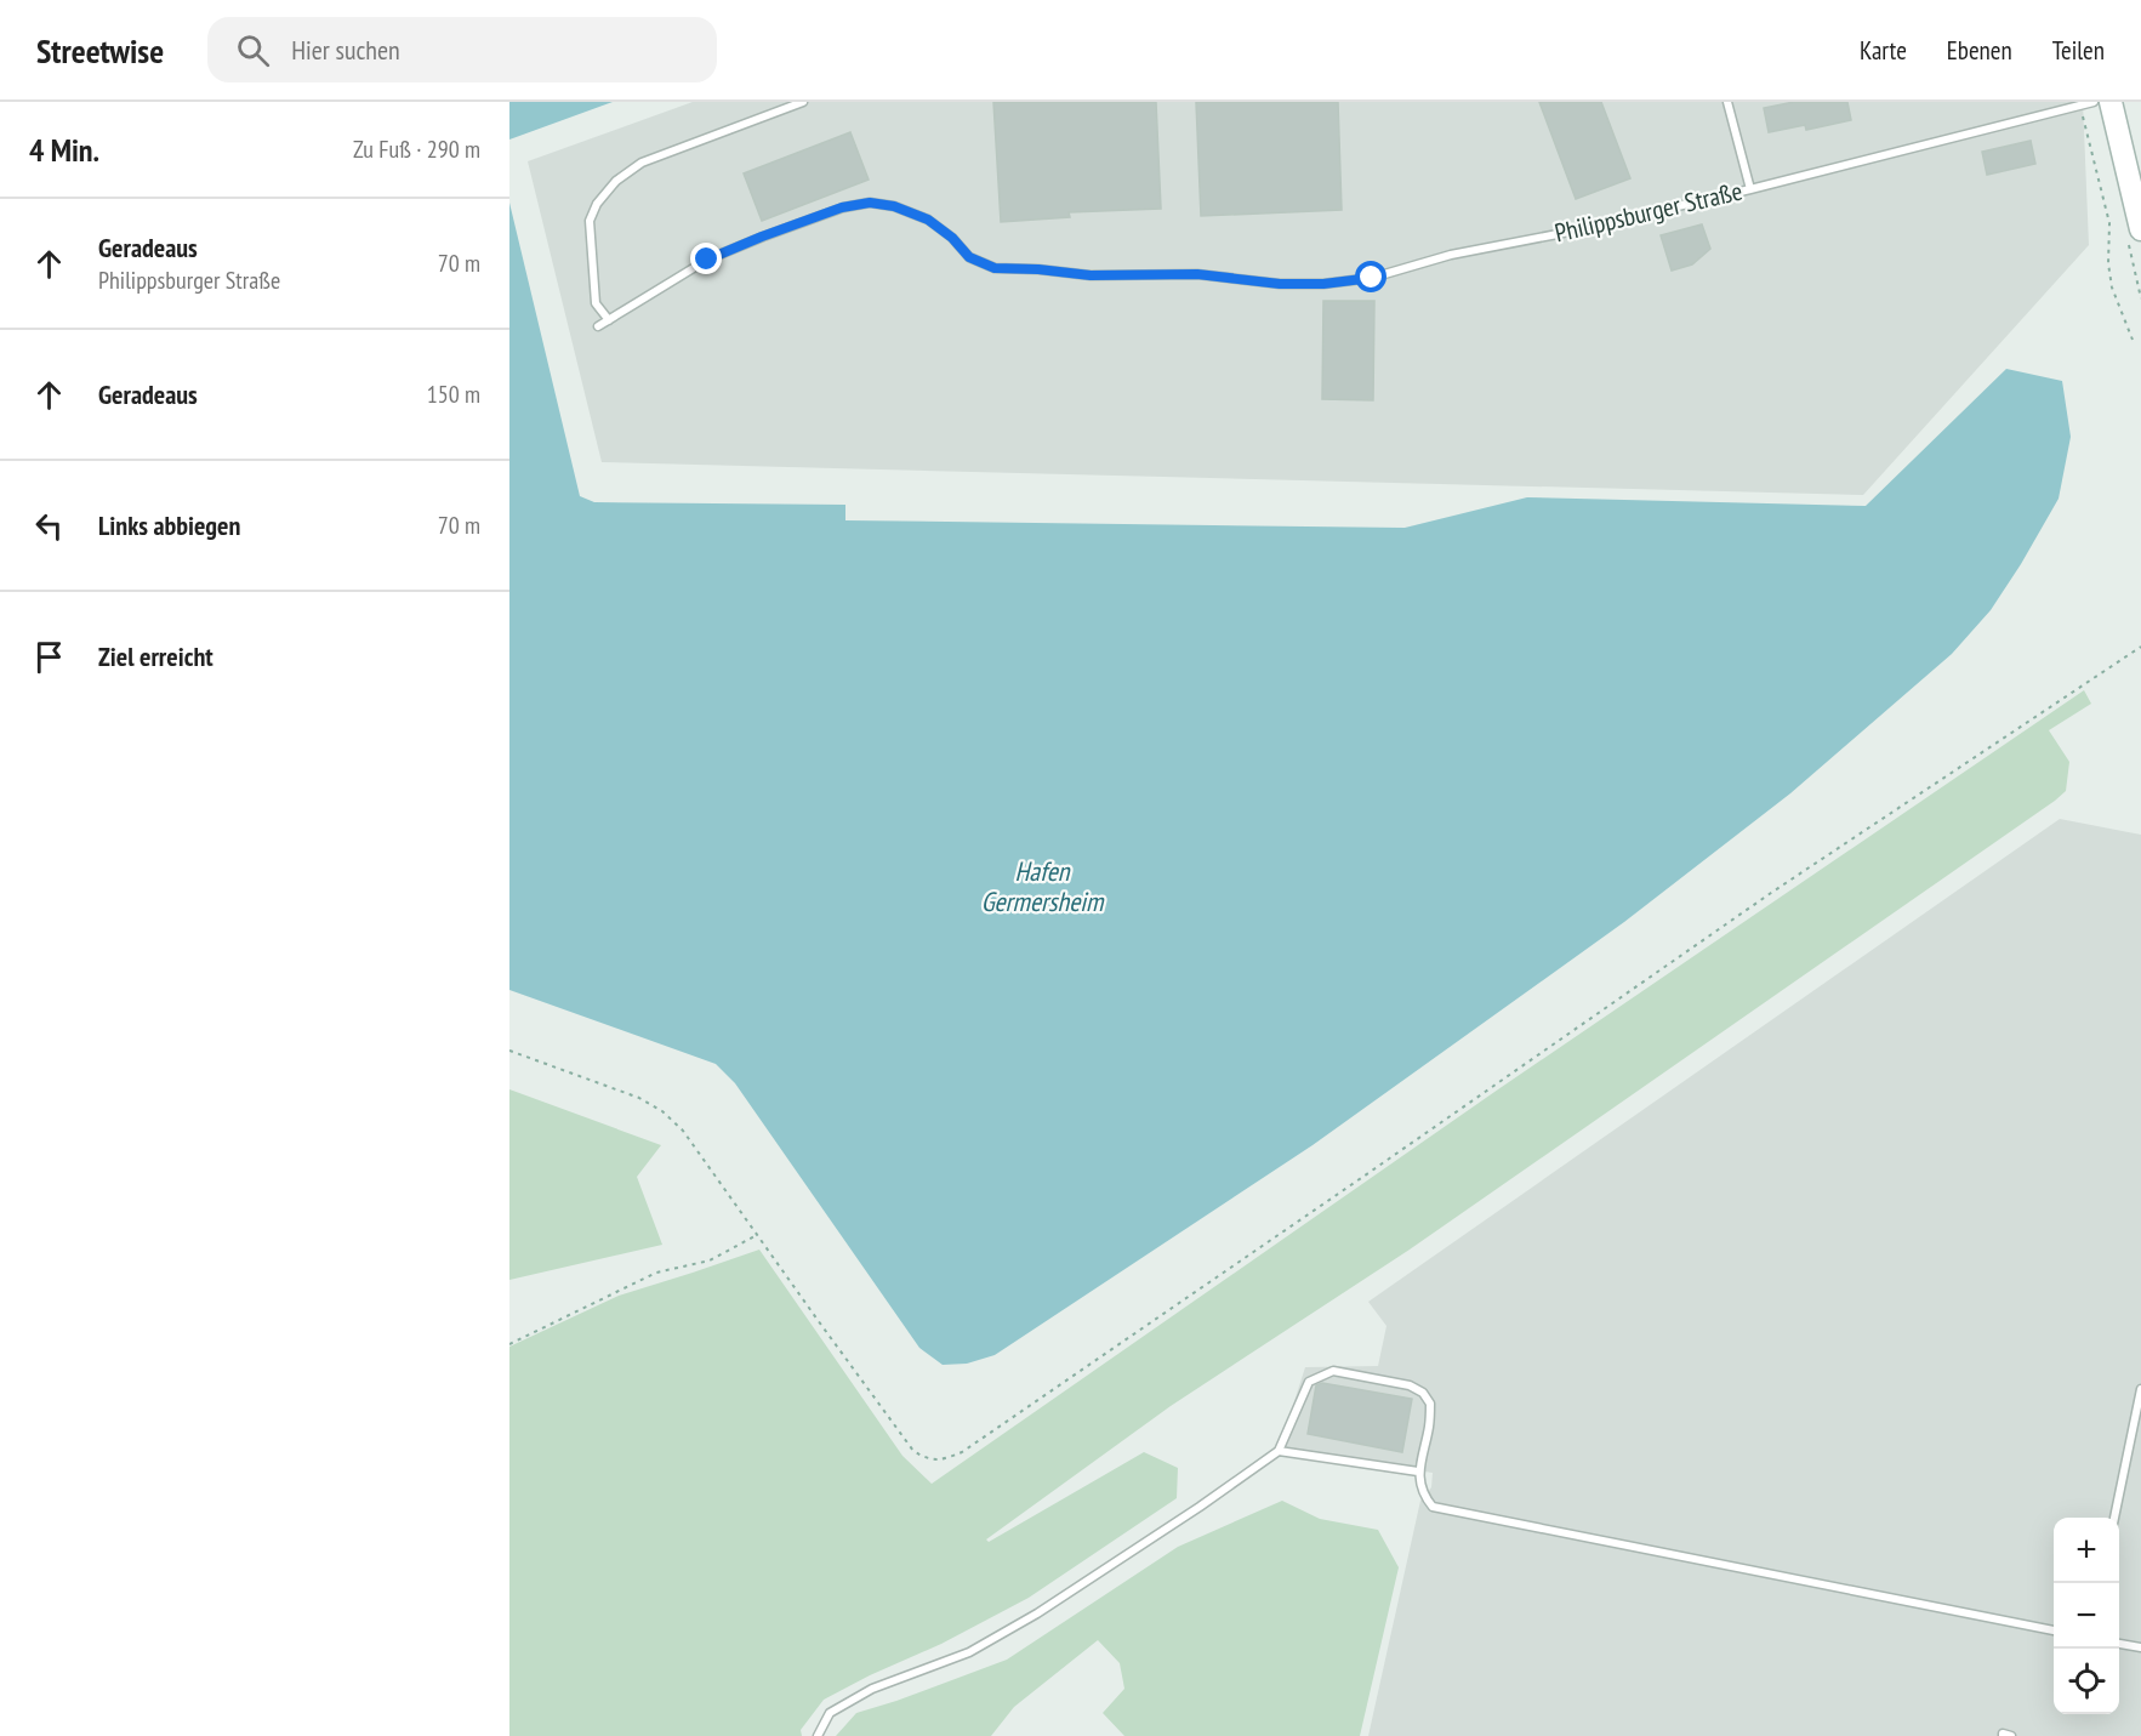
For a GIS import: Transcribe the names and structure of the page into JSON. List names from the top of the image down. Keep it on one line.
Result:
{"streets":{"lane":["Philippsburger Straße"]},"water":["Hafen Germersheim"],"page":{"header":"Streetwise","search":"Hier suchen","nav":["Karte","Ebenen","Teilen"],"heading":["4 Min.","Zu Fuß · 290 m"],"list":[["Geradeaus","Philippsburger Straße","70 m"],["Geradeaus","150 m"],["Links abbiegen","70 m"],"Ziel erreicht"],"map_buttons":["+","−"]}}
